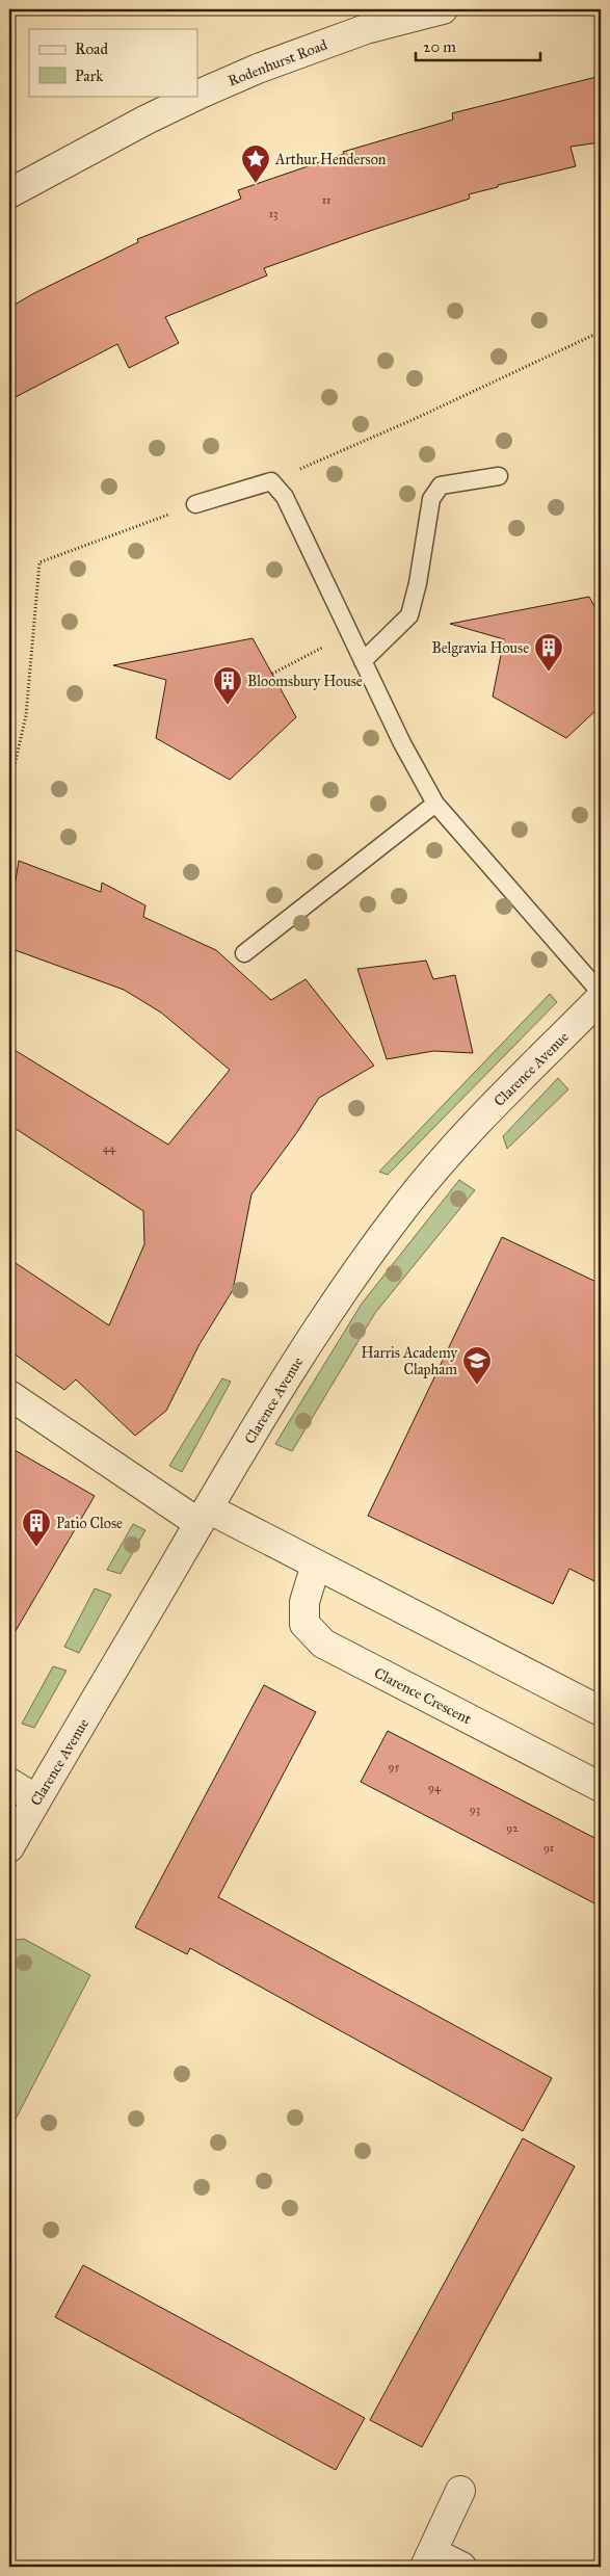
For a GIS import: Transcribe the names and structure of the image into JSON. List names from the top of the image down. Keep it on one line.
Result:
{"streets":{"street":["Rodenhurst Road","Clarence Avenue","Clarence Crescent"]},"places":{"place":["Arthur Henderson"],"building":["Belgravia House","Bloomsbury House","Patio Close"],"school or university":["Harris Academy Clapham"]},"house_numbers":["11","13","44","95","94","93","92","91"],"legend":["Road","Park"],"scale_bar":"20 m"}
